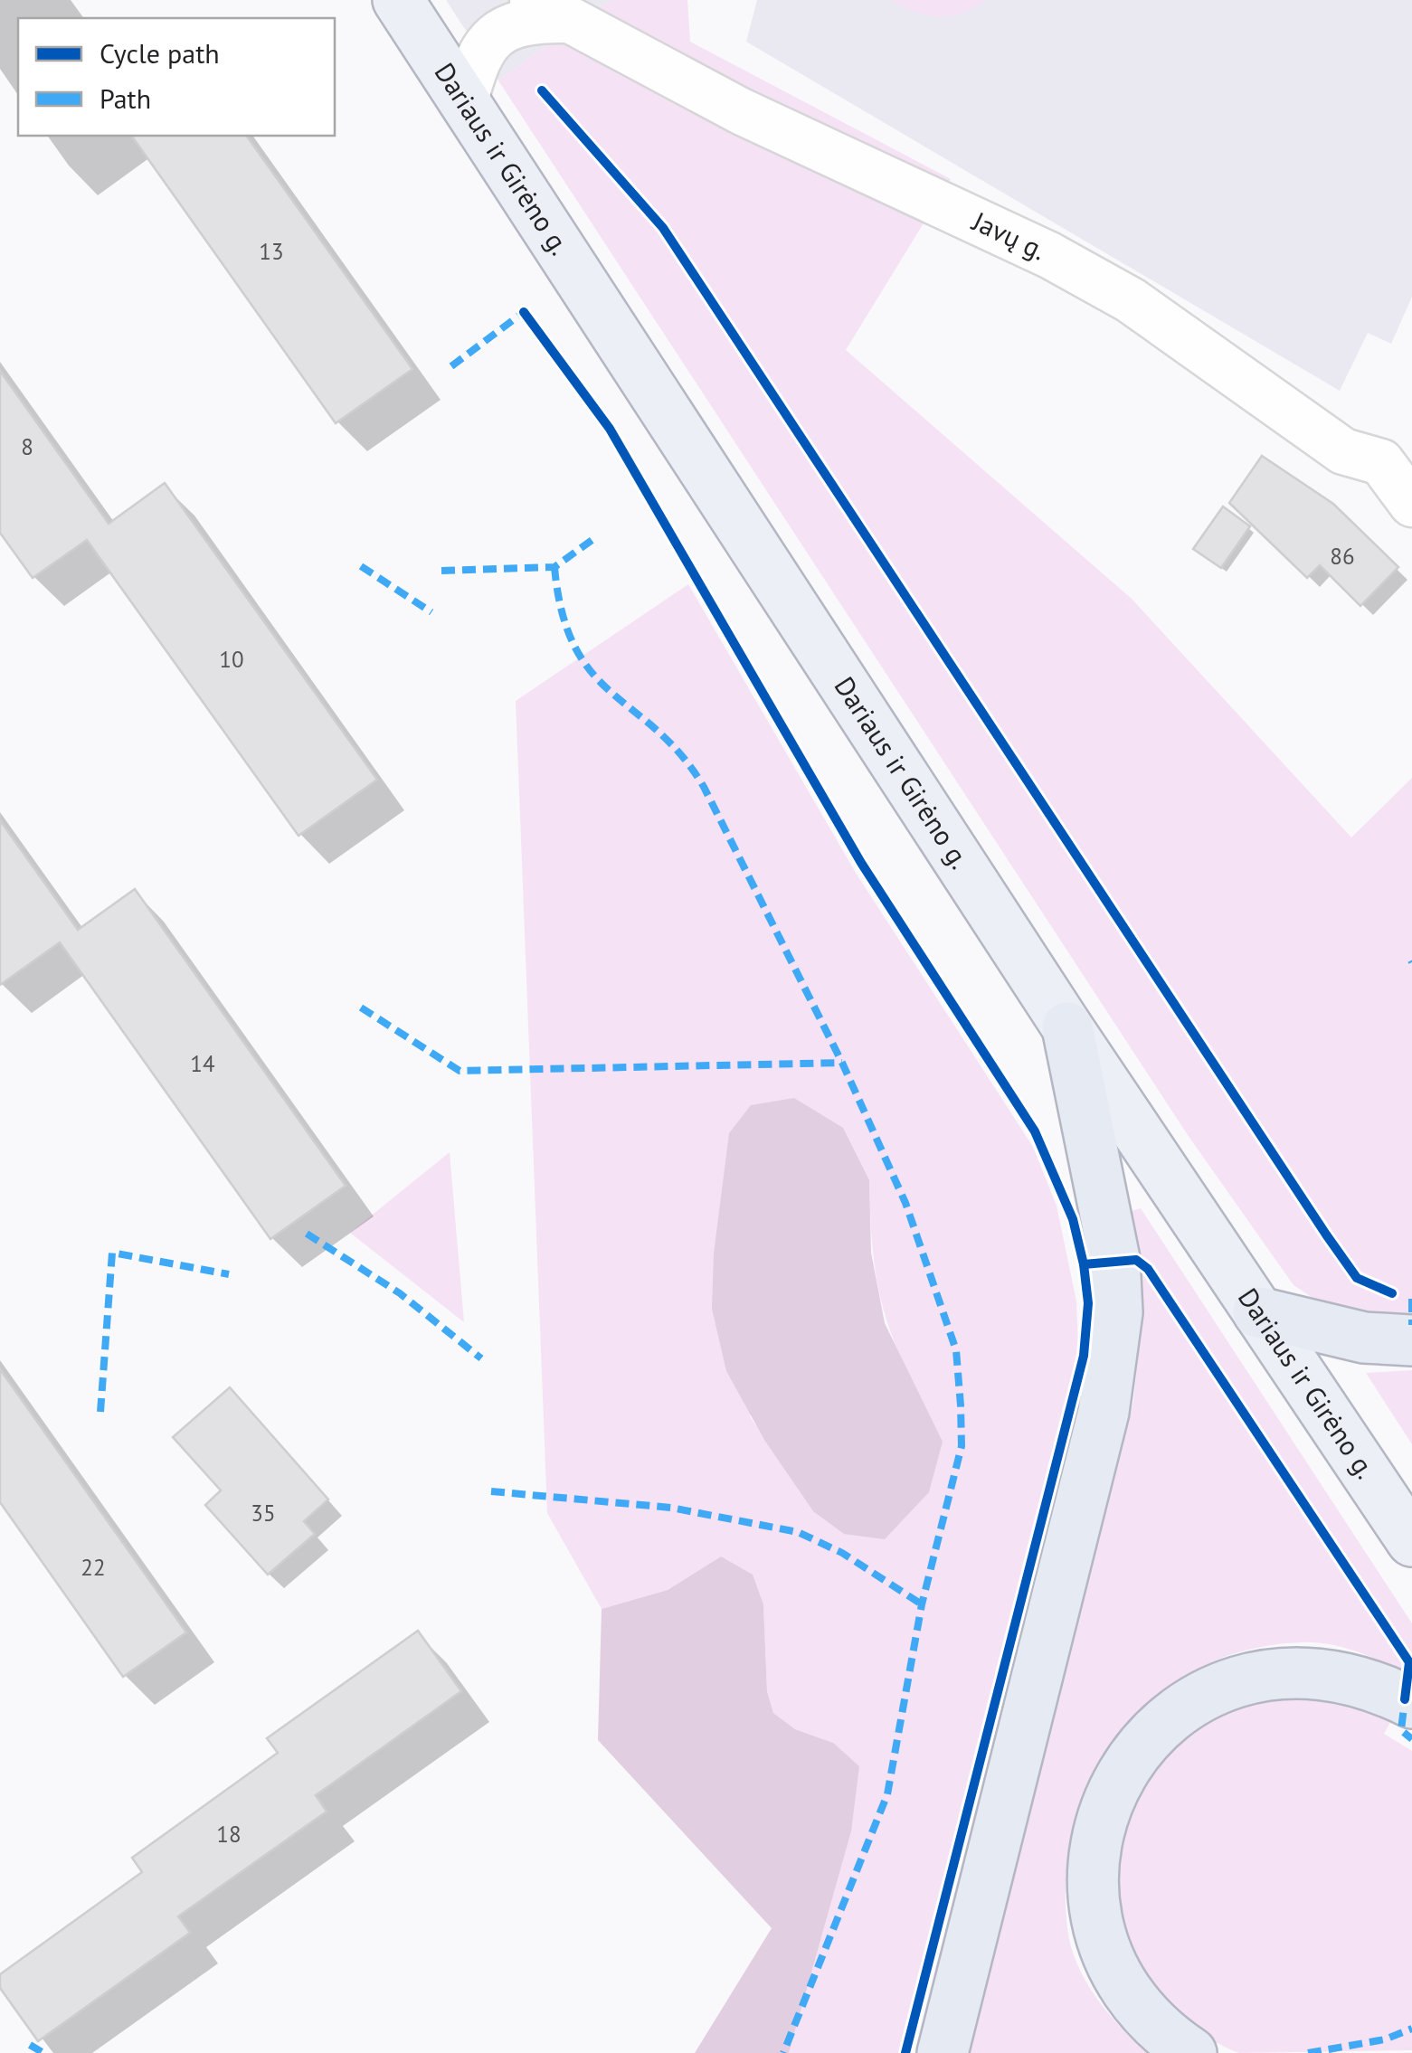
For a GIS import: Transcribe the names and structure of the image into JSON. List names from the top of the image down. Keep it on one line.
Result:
{"streets":{"main road":["Dariaus ir Girėno g."],"street":["Javų g."]},"crossings":[["Dariaus ir Girėno g.","Javų g."]],"house_numbers":["13","8","86","10","14","35","22","18"],"legend":["Cycle path","Path"]}
